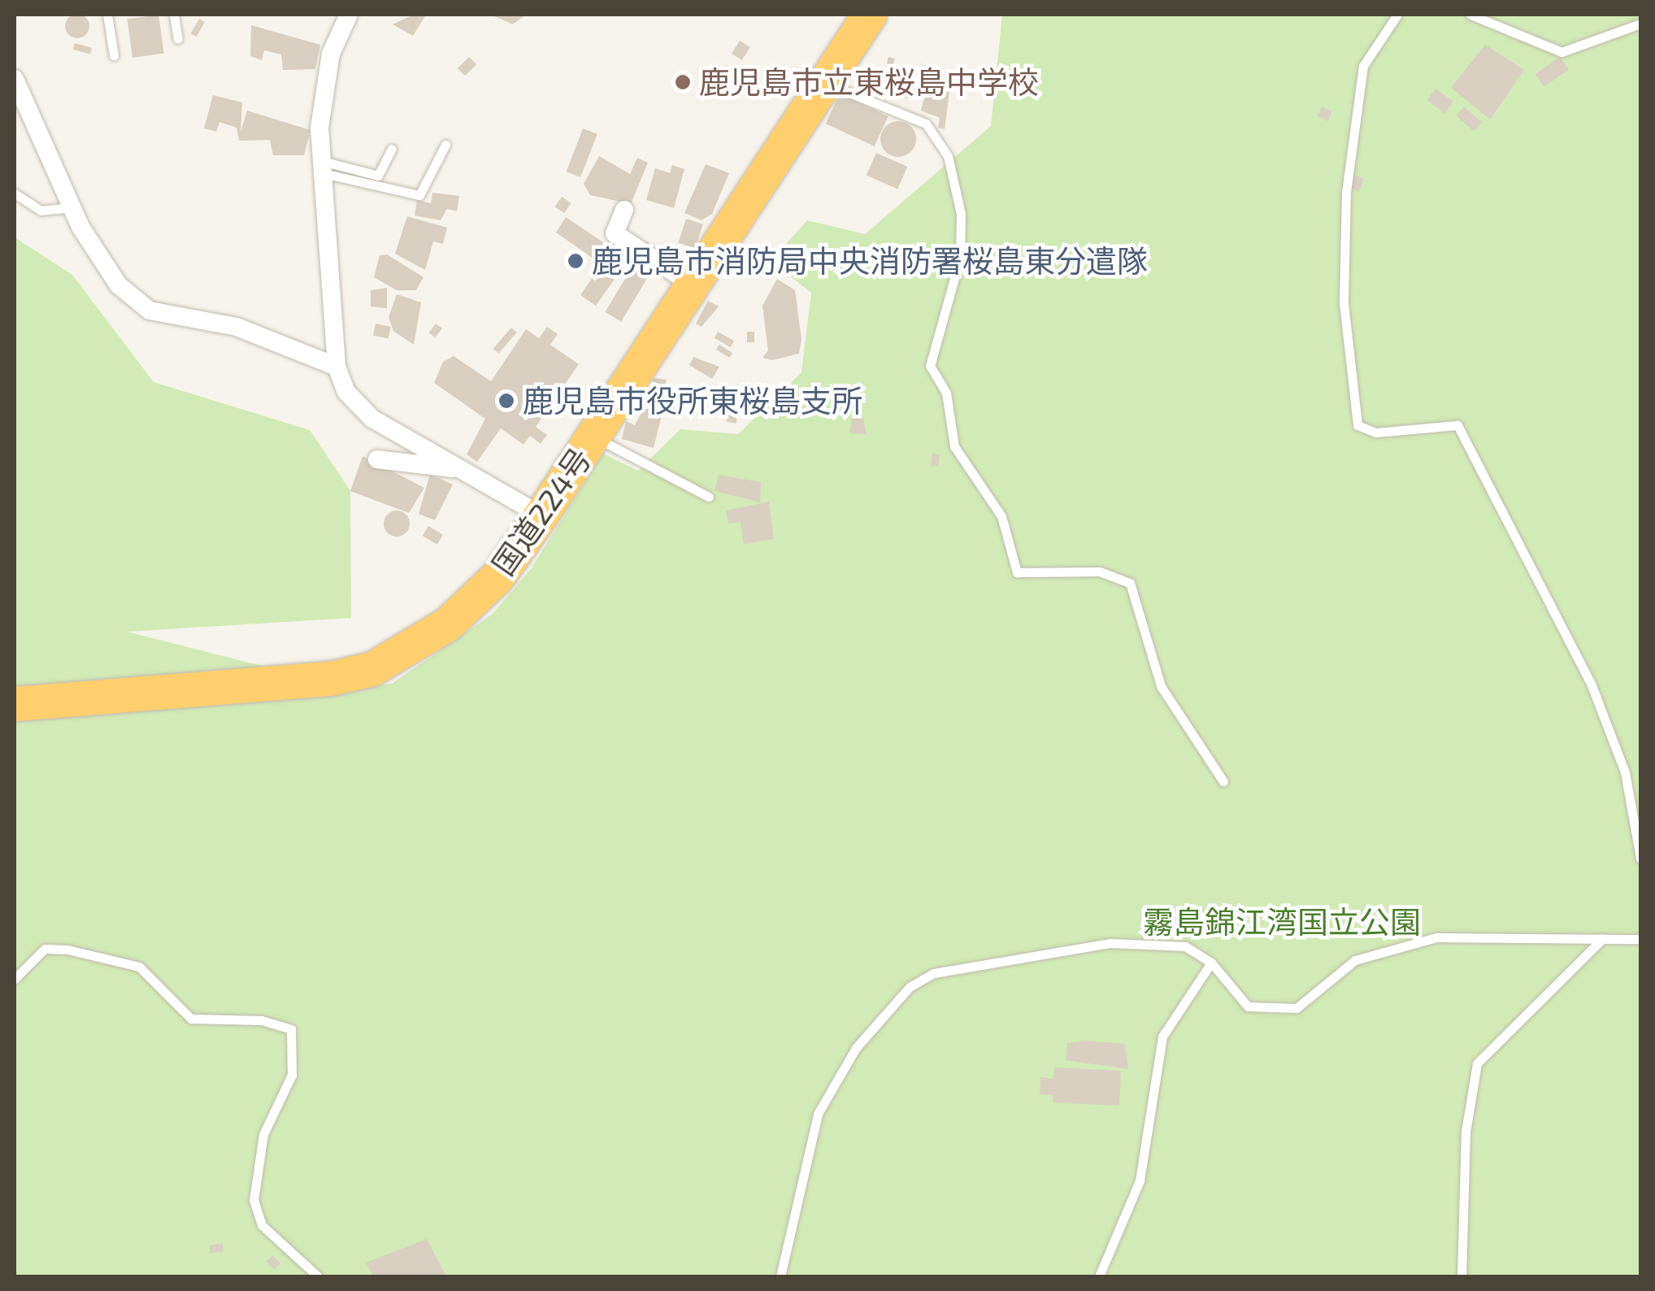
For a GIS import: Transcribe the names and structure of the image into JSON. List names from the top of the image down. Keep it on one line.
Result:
{"streets":{"highway":["国道224号"]},"parks":["霧島錦江湾国立公園"],"places":["鹿児島市立東桜島中学校","鹿児島市消防局中央消防署桜島東分遣隊","鹿児島市役所東桜島支所"]}
